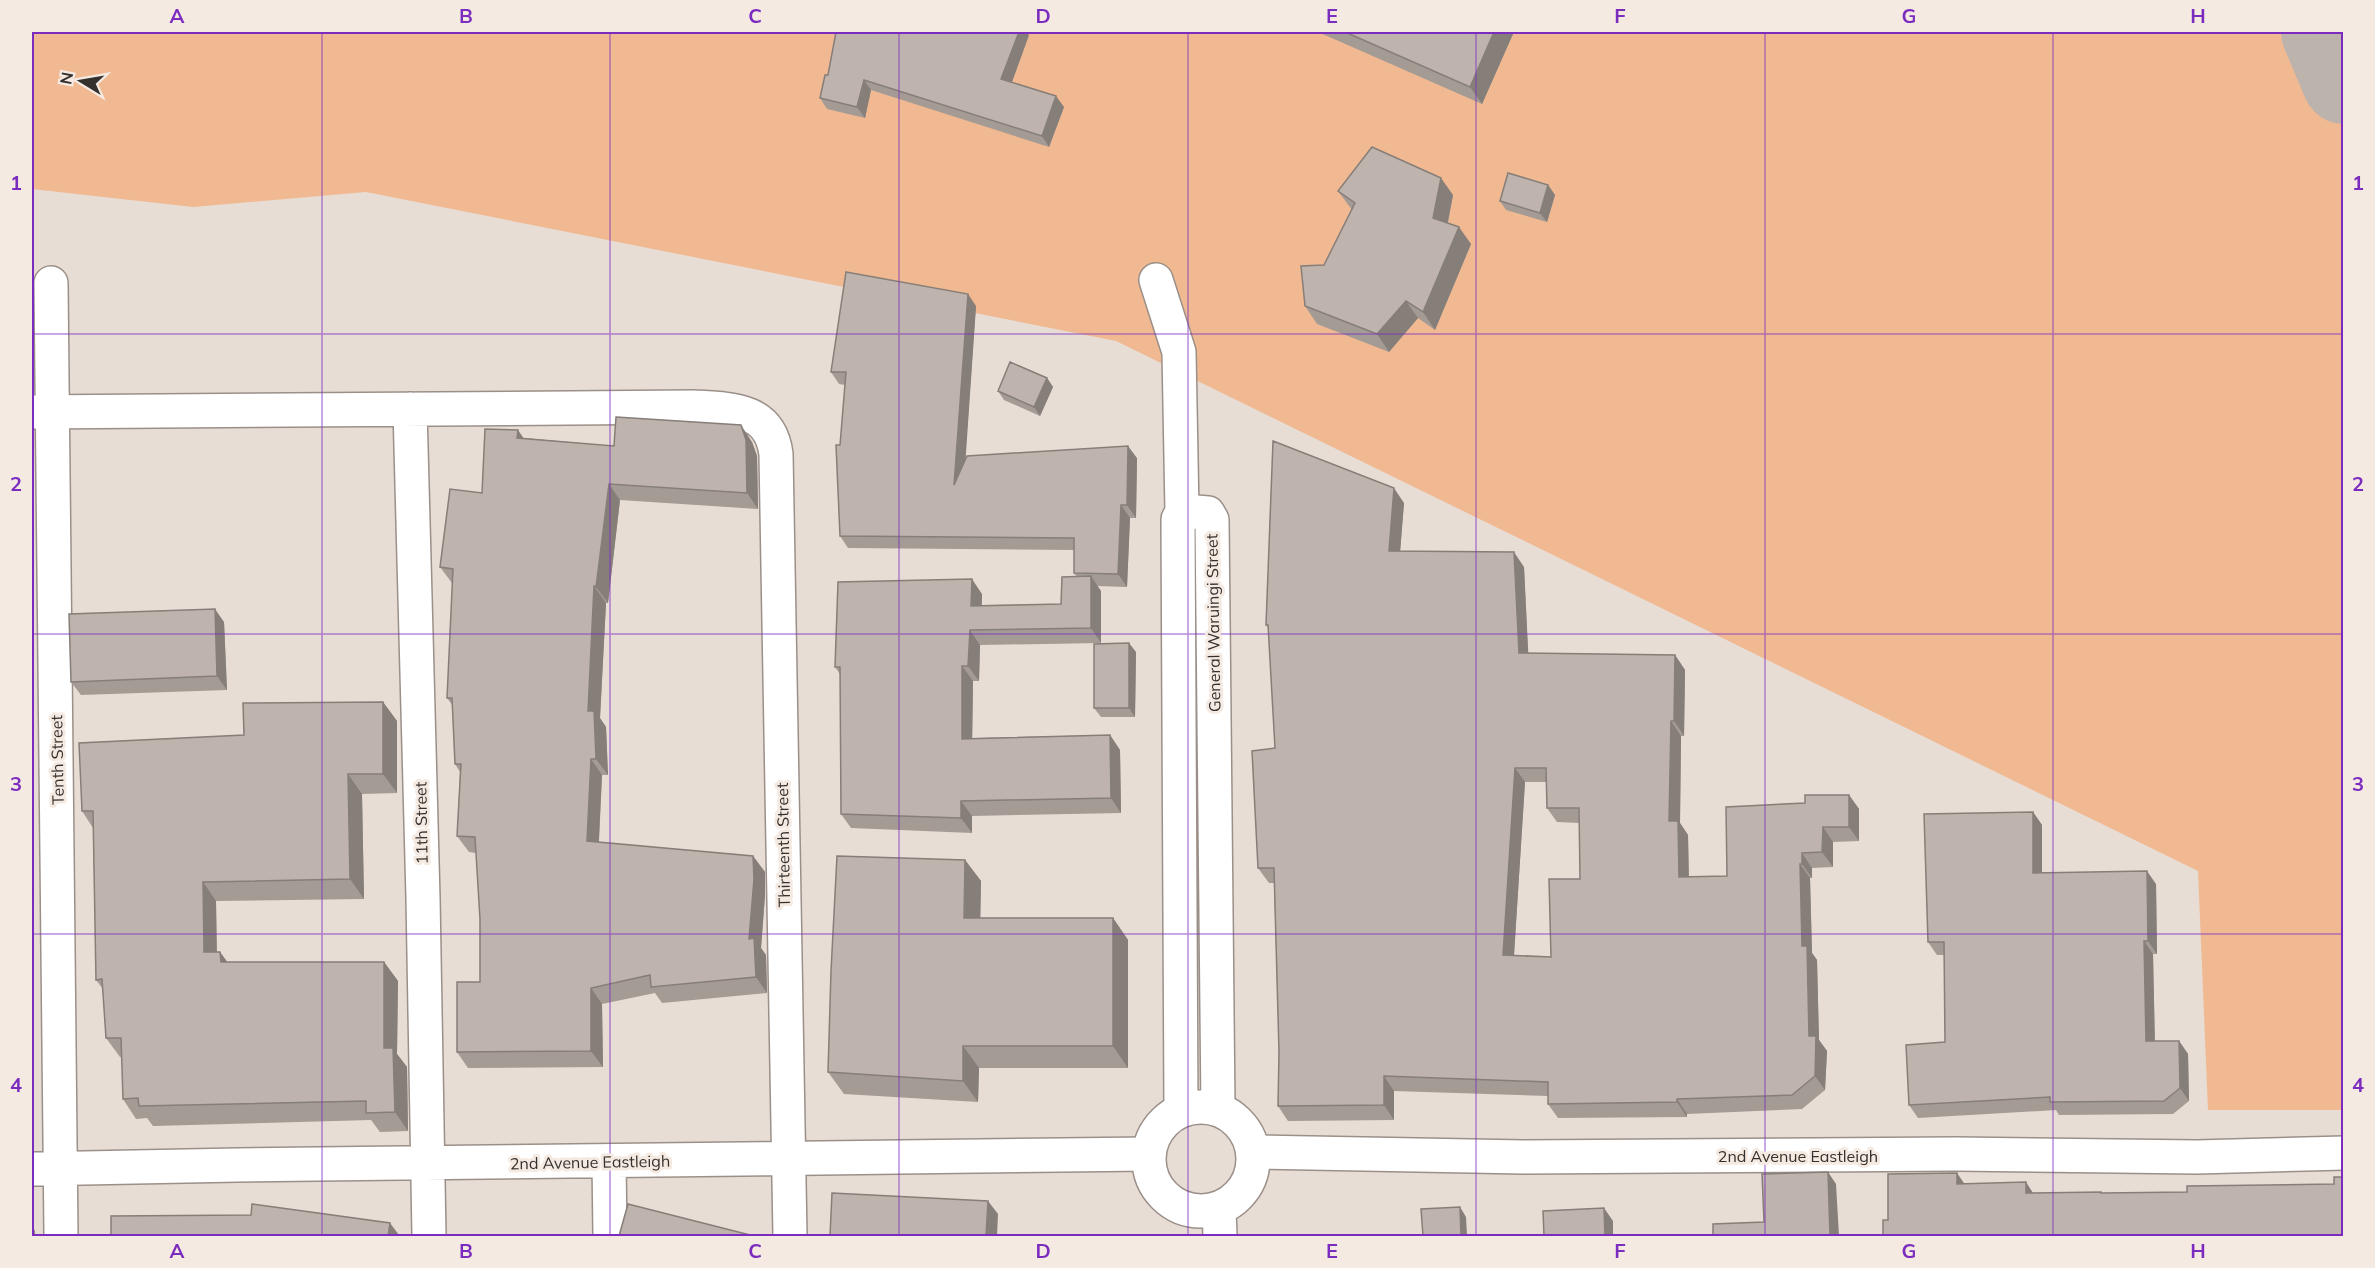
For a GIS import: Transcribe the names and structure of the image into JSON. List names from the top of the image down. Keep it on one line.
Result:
{"streets":{"street":["General Waruingi Street","Tenth Street","11th Street","Thirteenth Street","2nd Avenue Eastleigh"]},"crossings":[["General Waruingi Street","2nd Avenue Eastleigh"],["Tenth Street","Thirteenth Street"],["Tenth Street","2nd Avenue Eastleigh"],["11th Street","Thirteenth Street"],["11th Street","2nd Avenue Eastleigh"],["Thirteenth Street","2nd Avenue Eastleigh"]],"north":"left","grid":{"columns":["A","B","C","D","E","F","G","H"],"rows":["1","2","3","4"]}}
